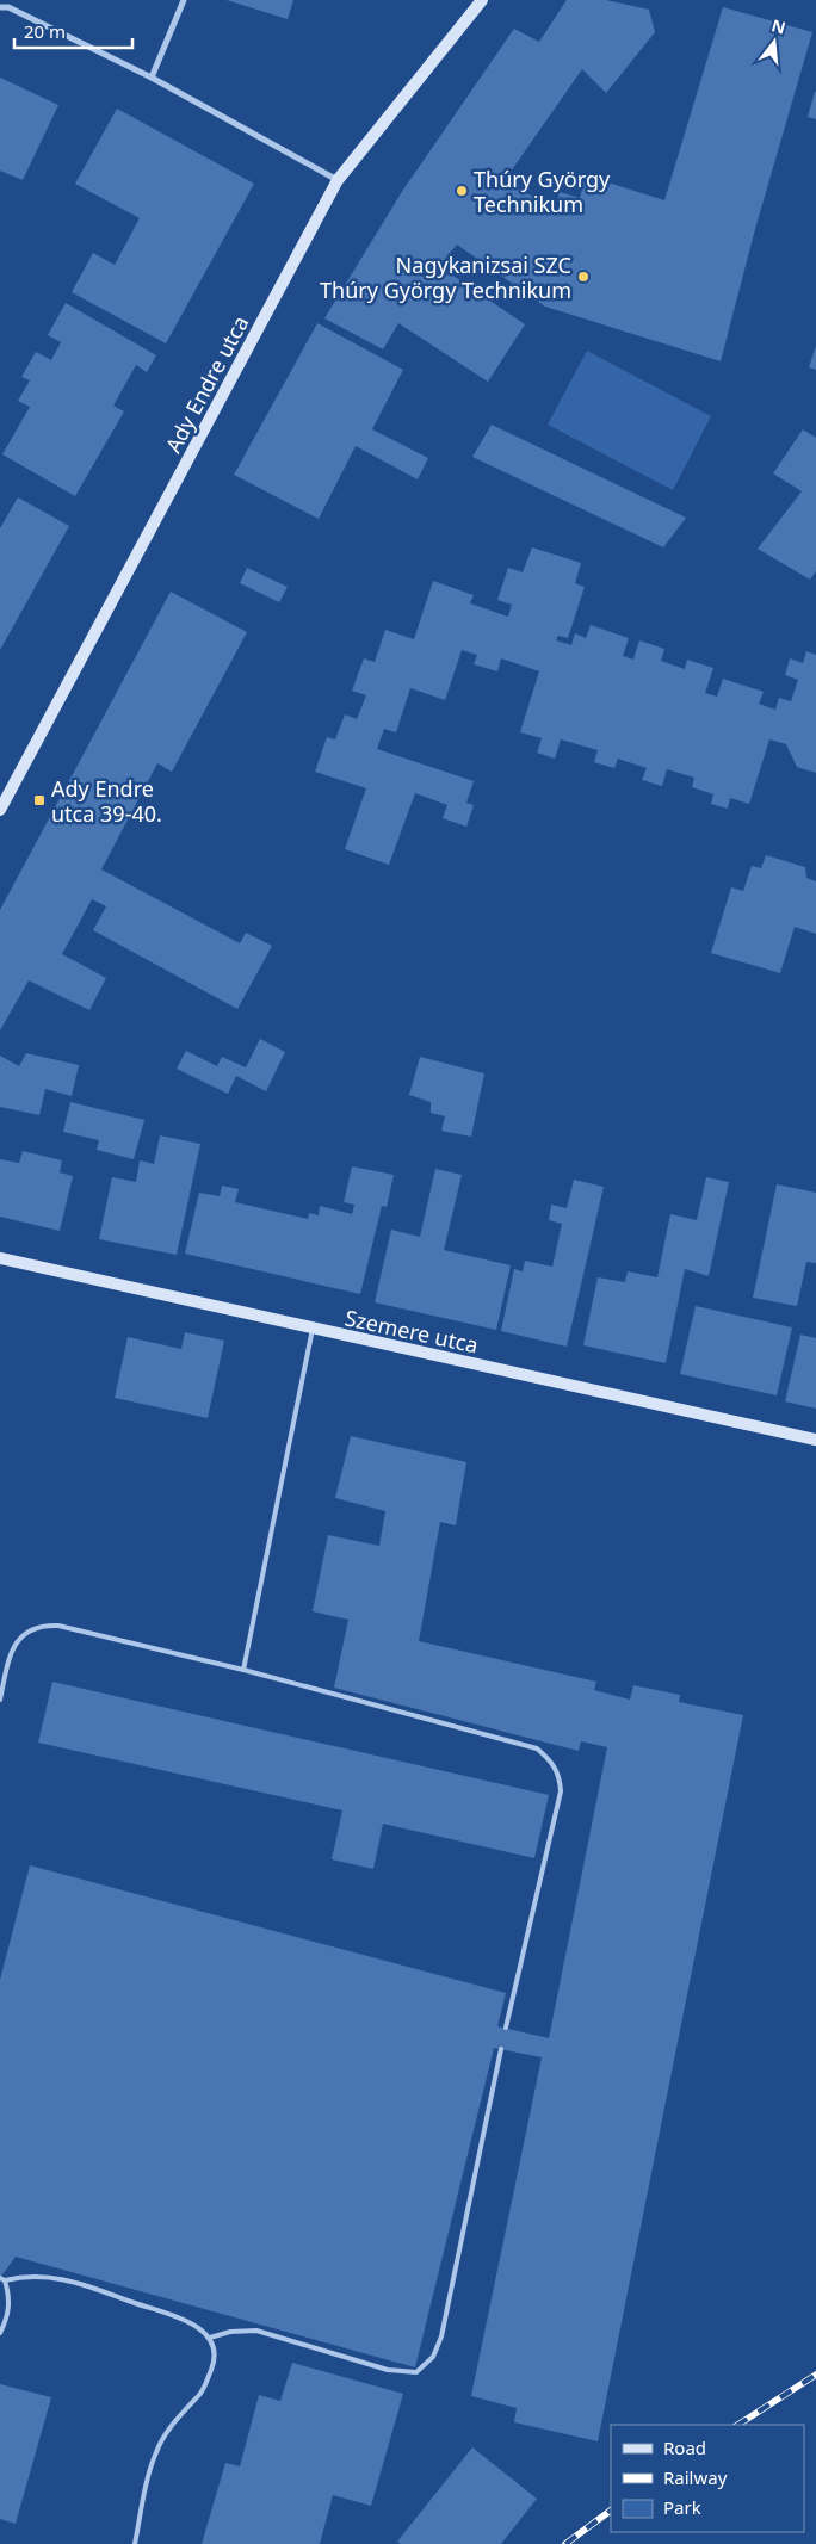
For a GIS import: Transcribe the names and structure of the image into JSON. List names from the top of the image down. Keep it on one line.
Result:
{"streets":{"main road":["Ady Endre utca","Szemere utca"]},"places":{"other":["Thúry György Technikum","Nagykanizsai SZC Thúry György Technikum"],"transit":["Ady Endre utca 39-40."]},"legend":["Road","Railway","Park"],"scale_bar":"20 m","north":"top"}
